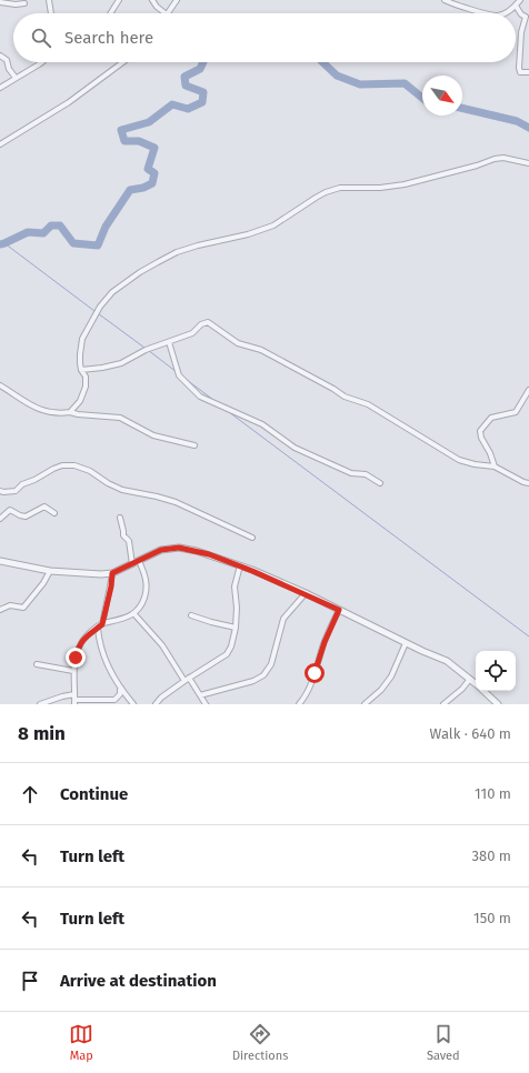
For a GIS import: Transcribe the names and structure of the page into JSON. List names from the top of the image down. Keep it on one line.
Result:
{"north":"bottom right","page":{"search":"Search here","heading":["8 min","Walk · 640 m"],"list":[["Continue","110 m"],["Turn left","380 m"],["Turn left","150 m"],"Arrive at destination"],"nav":["Map","Directions","Saved"]}}
